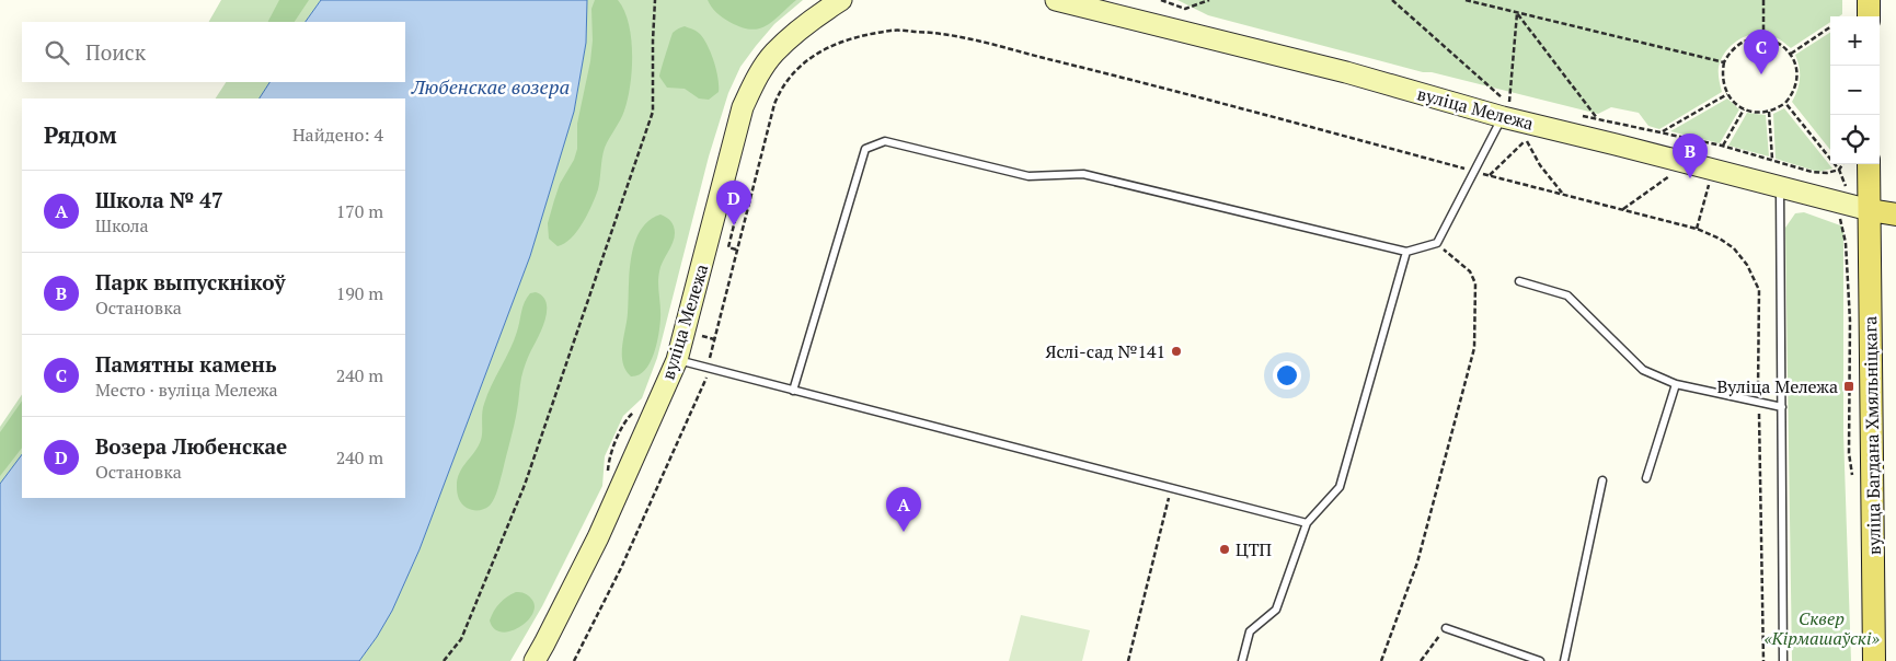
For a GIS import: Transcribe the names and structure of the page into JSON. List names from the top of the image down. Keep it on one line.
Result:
{"streets":{"main road":["вуліца Мележа","вуліца Багдана Хмяльніцкага"]},"crossings":[["вуліца Мележа","вуліца Багдана Хмяльніцкага"]],"water":["Любенскае возера"],"parks":["Сквер «Кірмашаўскі»"],"places":{"other":["Яслі-сад №141","ЦТП"],"transit":["Вуліца Мележа"]},"page":{"map_buttons":["+","−"],"search":"Поиск","pins":["C","B","D","A"],"heading":["Рядом","Найдено: 4"],"list":[{"mark":"A","name":"Школа № 47","note":"Школа","value":"170 m"},{"mark":"B","name":"Парк выпускнікоў","note":"Остановка","value":"190 m"},{"mark":"C","name":"Памятны камень","note":"Место · вуліца Мележа","value":"240 m"},{"mark":"D","name":"Возера Любенскае","note":"Остановка","value":"240 m"}]}}
